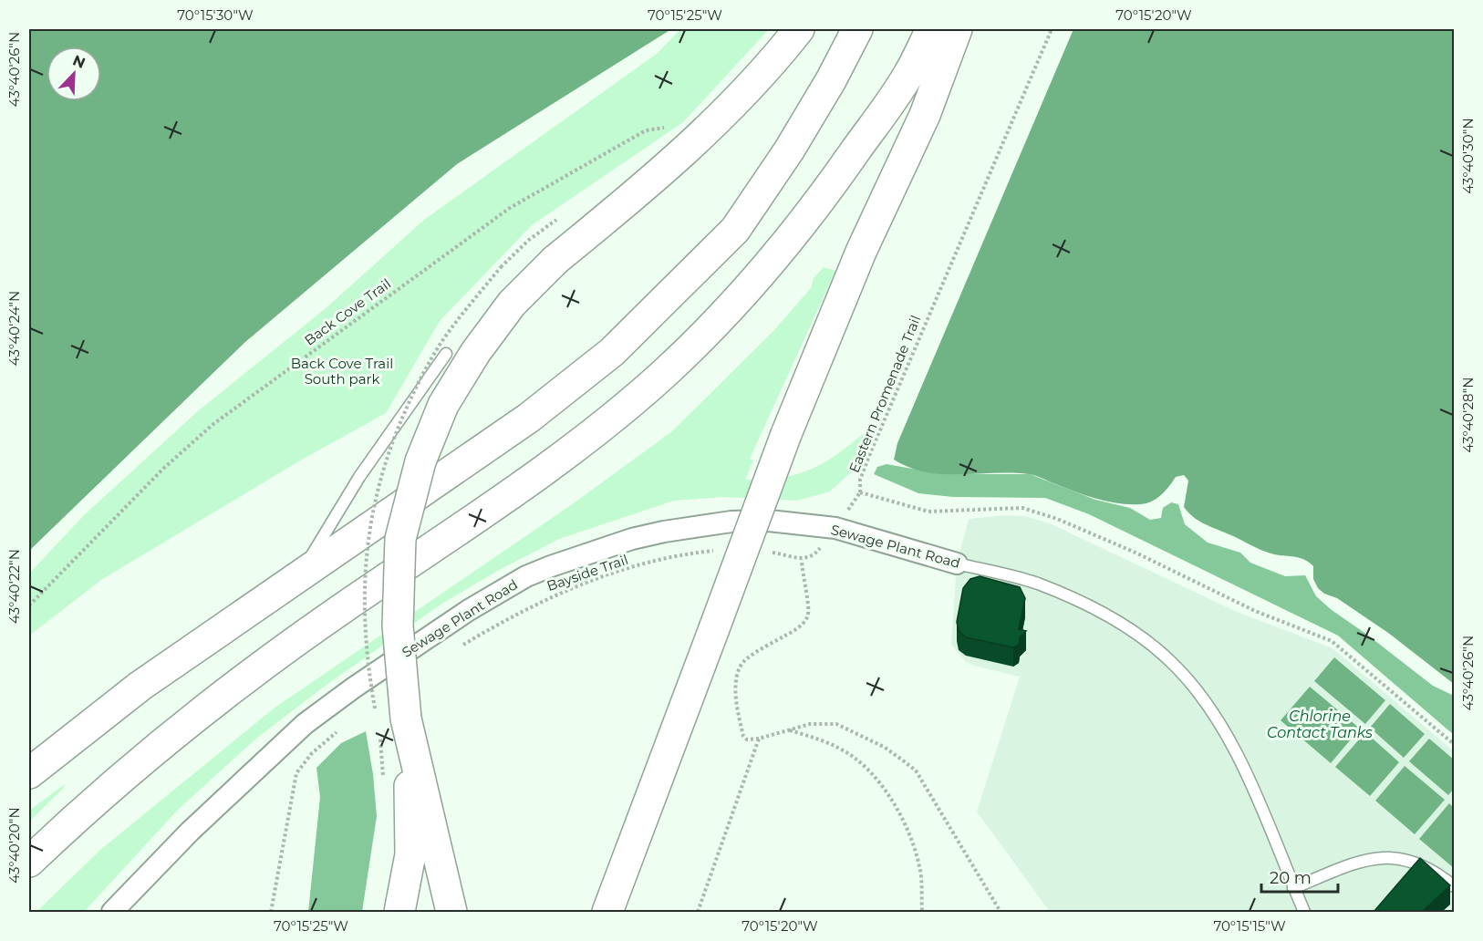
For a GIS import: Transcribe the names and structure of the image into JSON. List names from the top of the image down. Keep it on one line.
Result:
{"streets":{"street":["Sewage Plant Road"],"path":["Back Cove Trail","Eastern Promenade Trail","Bayside Trail"]},"water":["Chlorine Contact Tanks"],"parks":["Back Cove Trail South park"],"scale_bar":"20 m","north":"top right","coordinates":["70°15'30\"W","70°15'25\"W","70°15'20\"W","43°40'26\"N","43°40'30\"N","43°40'24\"N","43°40'28\"N","43°40'22\"N","43°40'20\"N","70°15'15\"W"]}
